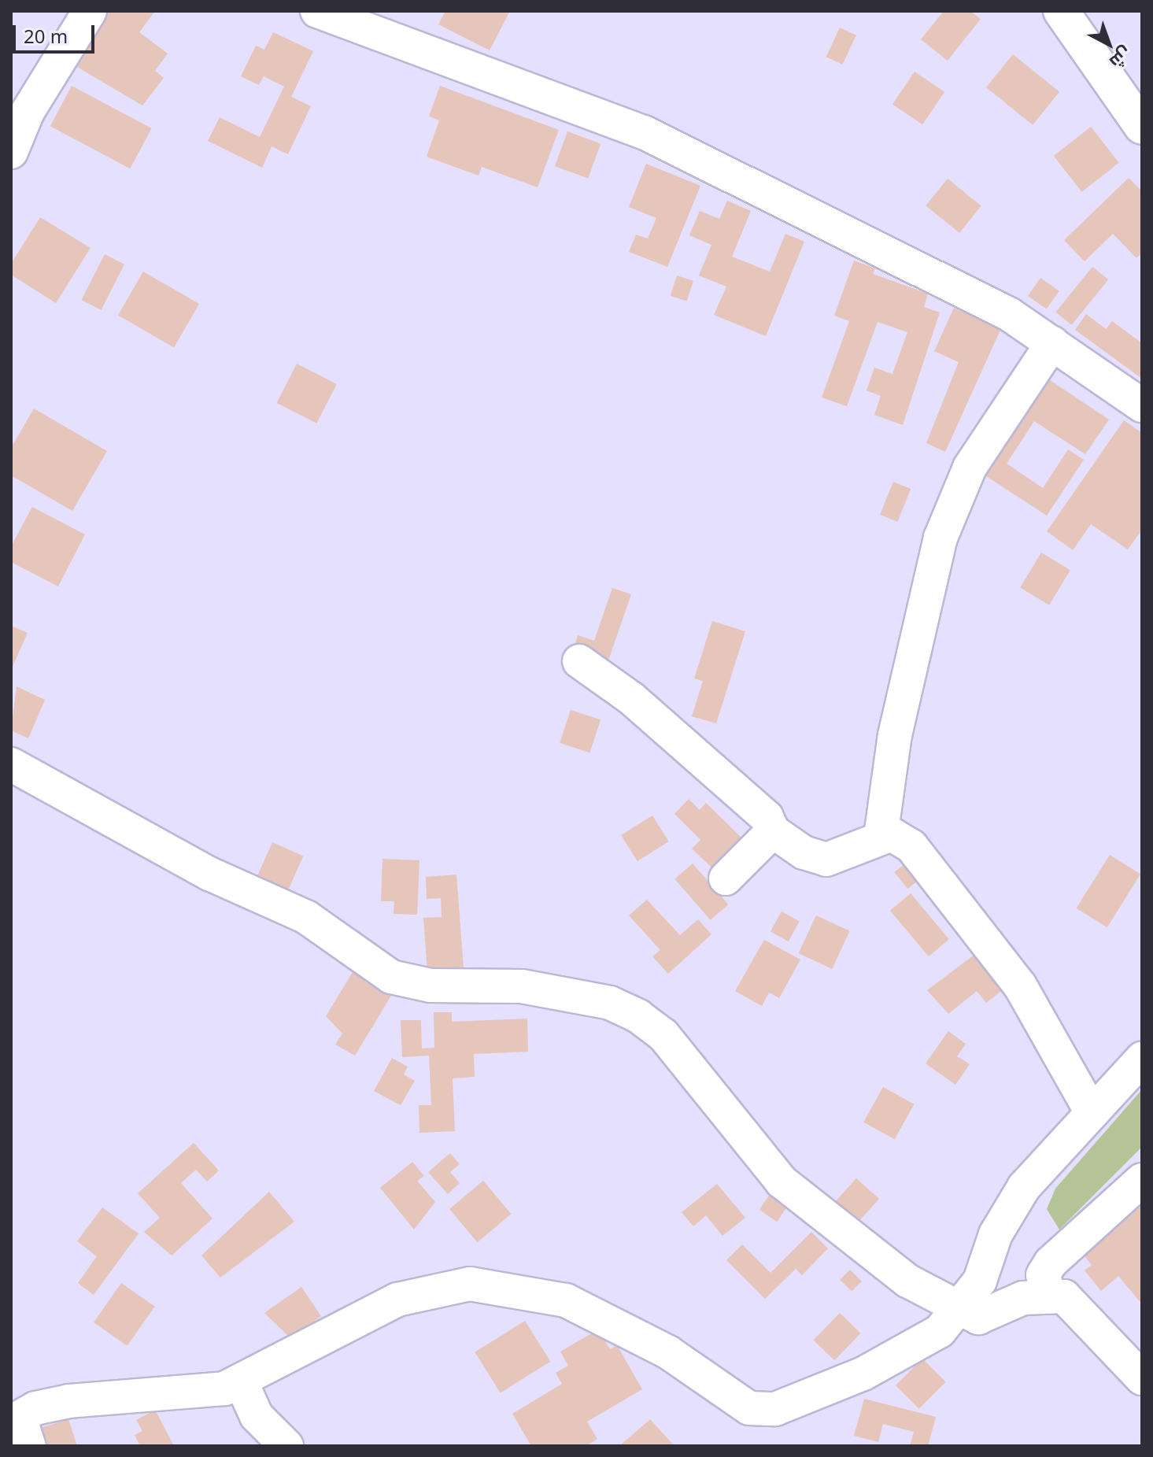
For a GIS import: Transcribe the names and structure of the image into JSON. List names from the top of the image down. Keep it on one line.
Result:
{"scale_bar":"20 m","north":"bottom right"}
